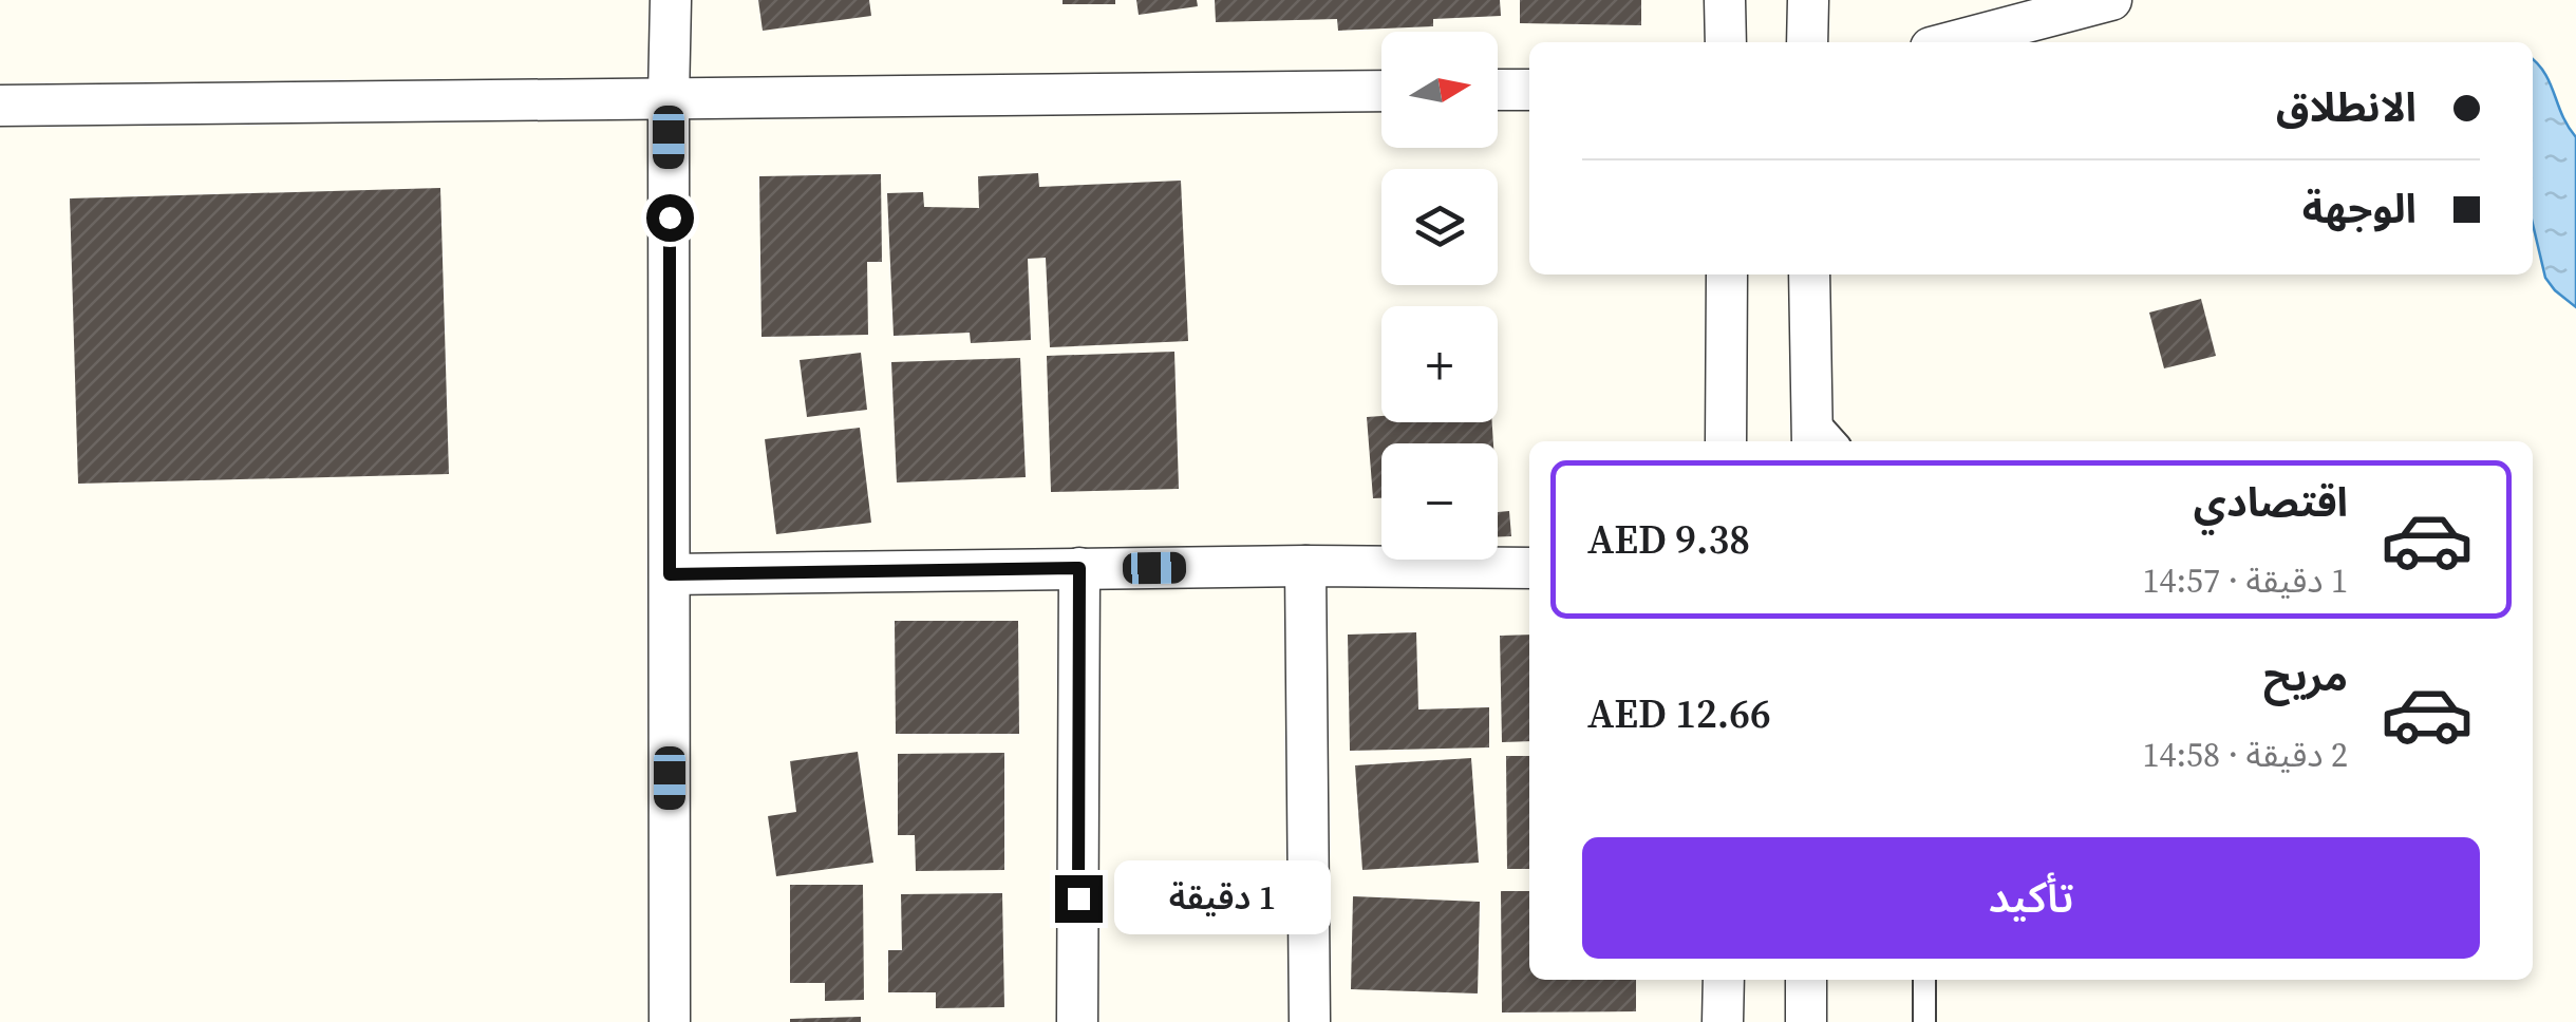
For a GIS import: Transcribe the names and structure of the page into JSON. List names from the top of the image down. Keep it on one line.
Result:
{"north":"right","page":{"map_buttons":["+","−"],"banner":["الانطلاق","الوجهة"],"list":[{"name":"اقتصادي","note":"1 دقيقة · 14:57","value":"AED 9.38"},{"name":"مريح","note":"2 دقيقة · 14:58","value":"AED 12.66"}],"buttons":"تأكيد","bubble":"1 دقيقة"}}
